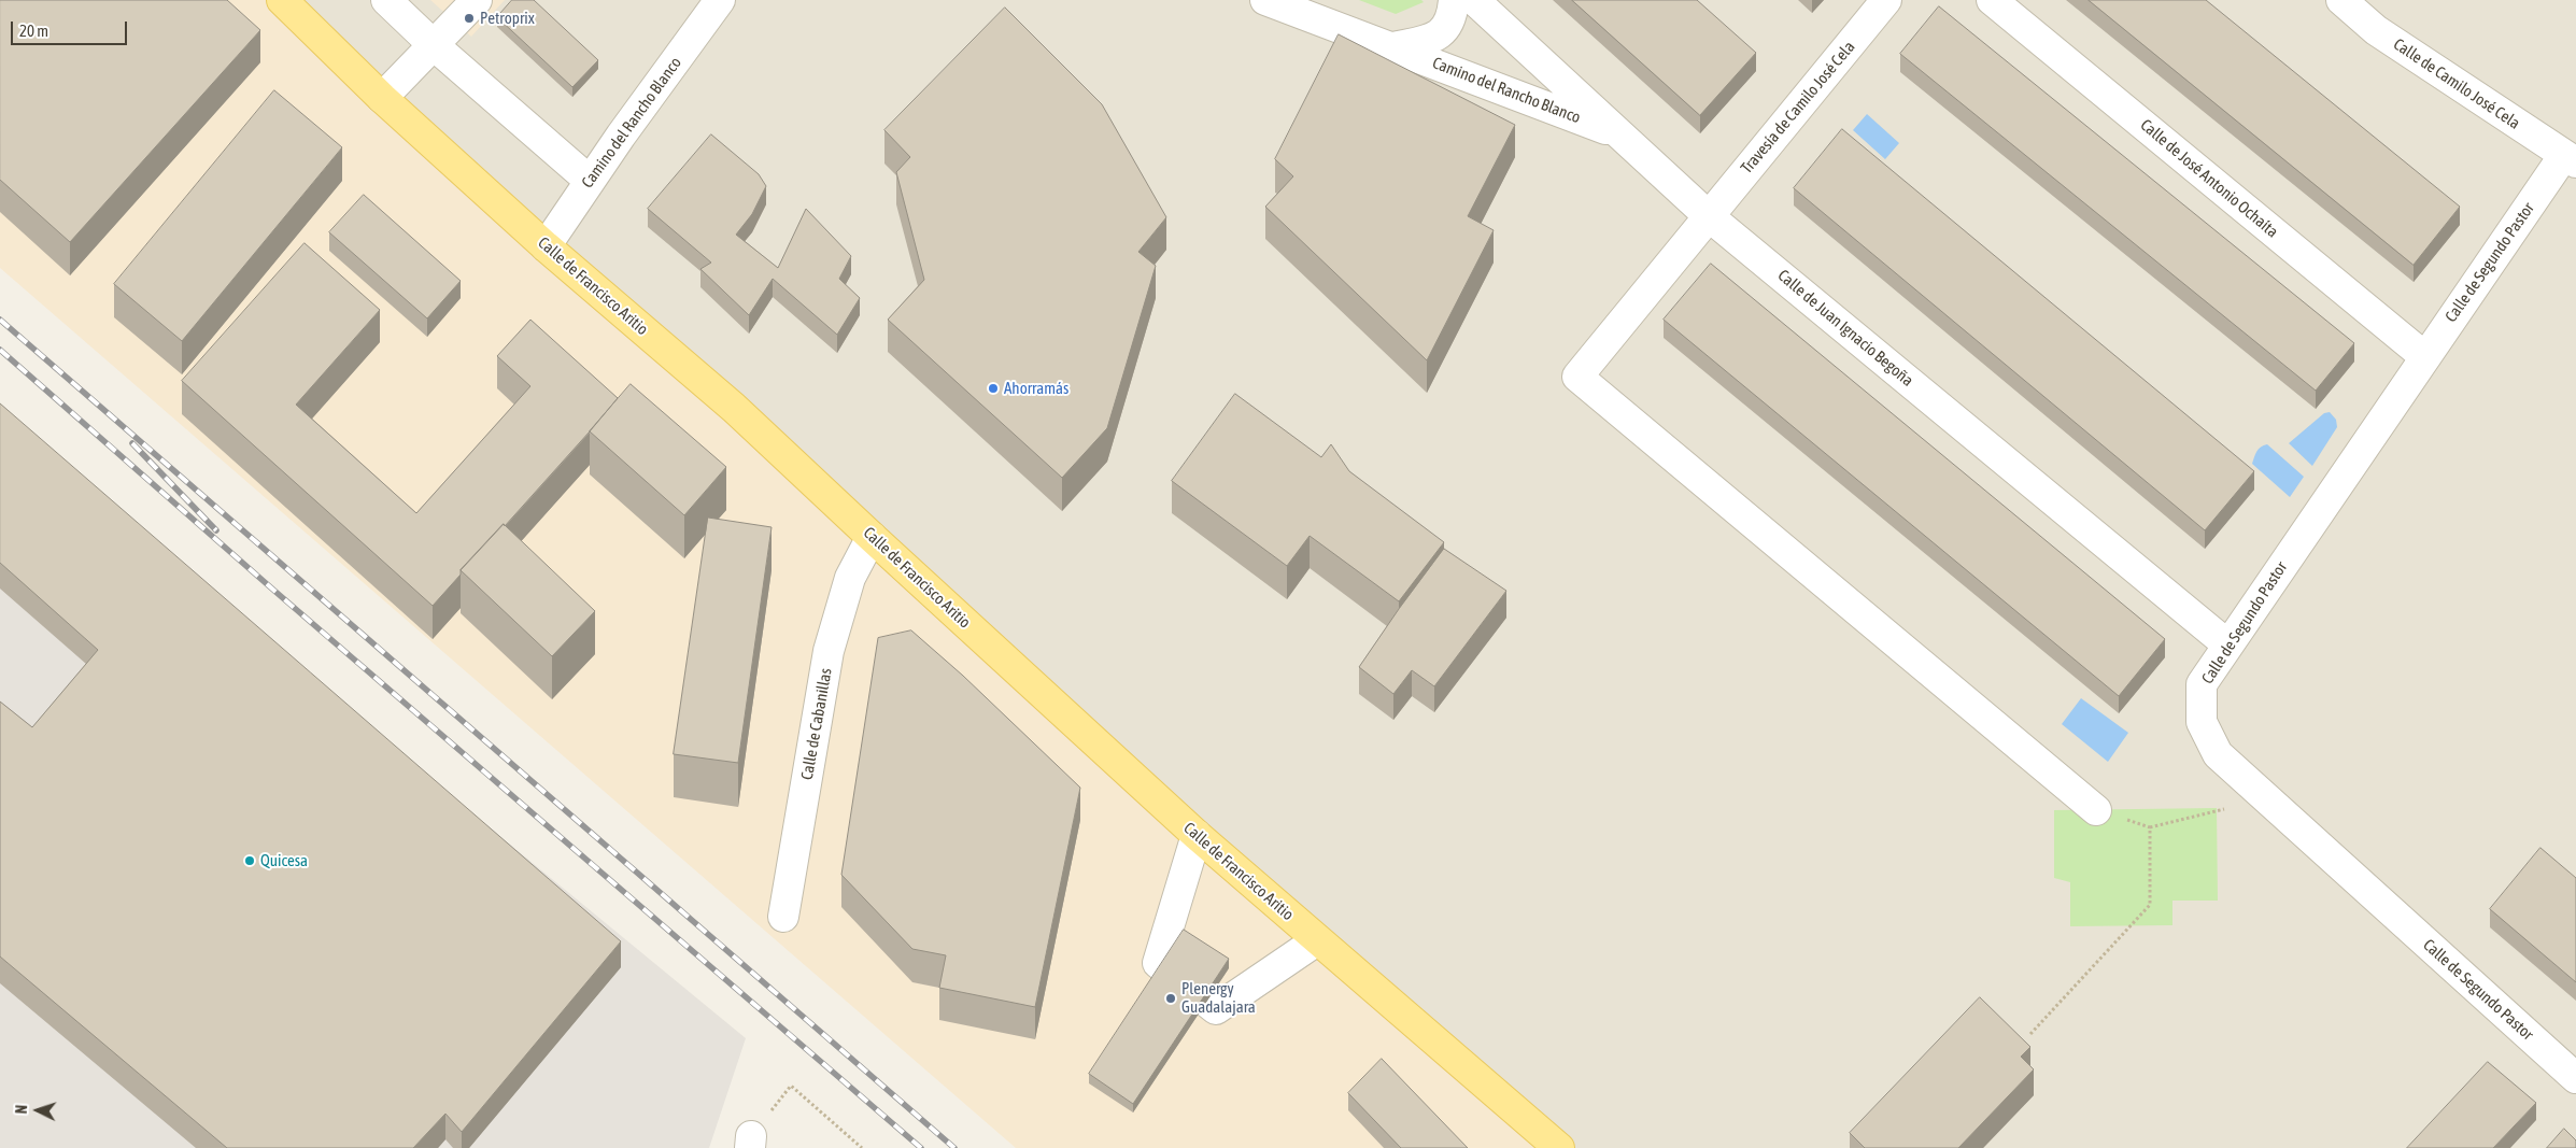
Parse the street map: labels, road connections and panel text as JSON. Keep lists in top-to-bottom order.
{
  "streets": {
    "main road": ["Calle de Francisco Aritio"],
    "street": [
      "Calle de Camilo José Cela",
      "Camino del Rancho Blanco",
      "Travesía de Camilo José Cela",
      "Calle de José Antonio Ochaíta",
      "Calle de Segundo Pastor",
      "Calle de Juan Ignacio Begoña",
      "Calle de Cabanillas"
    ]
  },
  "crossings": [
    ["Calle de Camilo José Cela", "Calle de Segundo Pastor"],
    ["Camino del Rancho Blanco", "Calle de Francisco Aritio"],
    ["Camino del Rancho Blanco", "Calle de Juan Ignacio Begoña"],
    ["Travesía de Camilo José Cela", "Calle de Juan Ignacio Begoña"],
    ["Calle de José Antonio Ochaíta", "Calle de Segundo Pastor"],
    ["Calle de Segundo Pastor", "Calle de Juan Ignacio Begoña"],
    ["Calle de Francisco Aritio", "Calle de Cabanillas"]
  ],
  "places": [
    "Petroprix",
    "Ahorramás",
    "Quicesa",
    "Plenergy Guadalajara"
  ],
  "scale_bar": "20 m",
  "north": "left"
}
